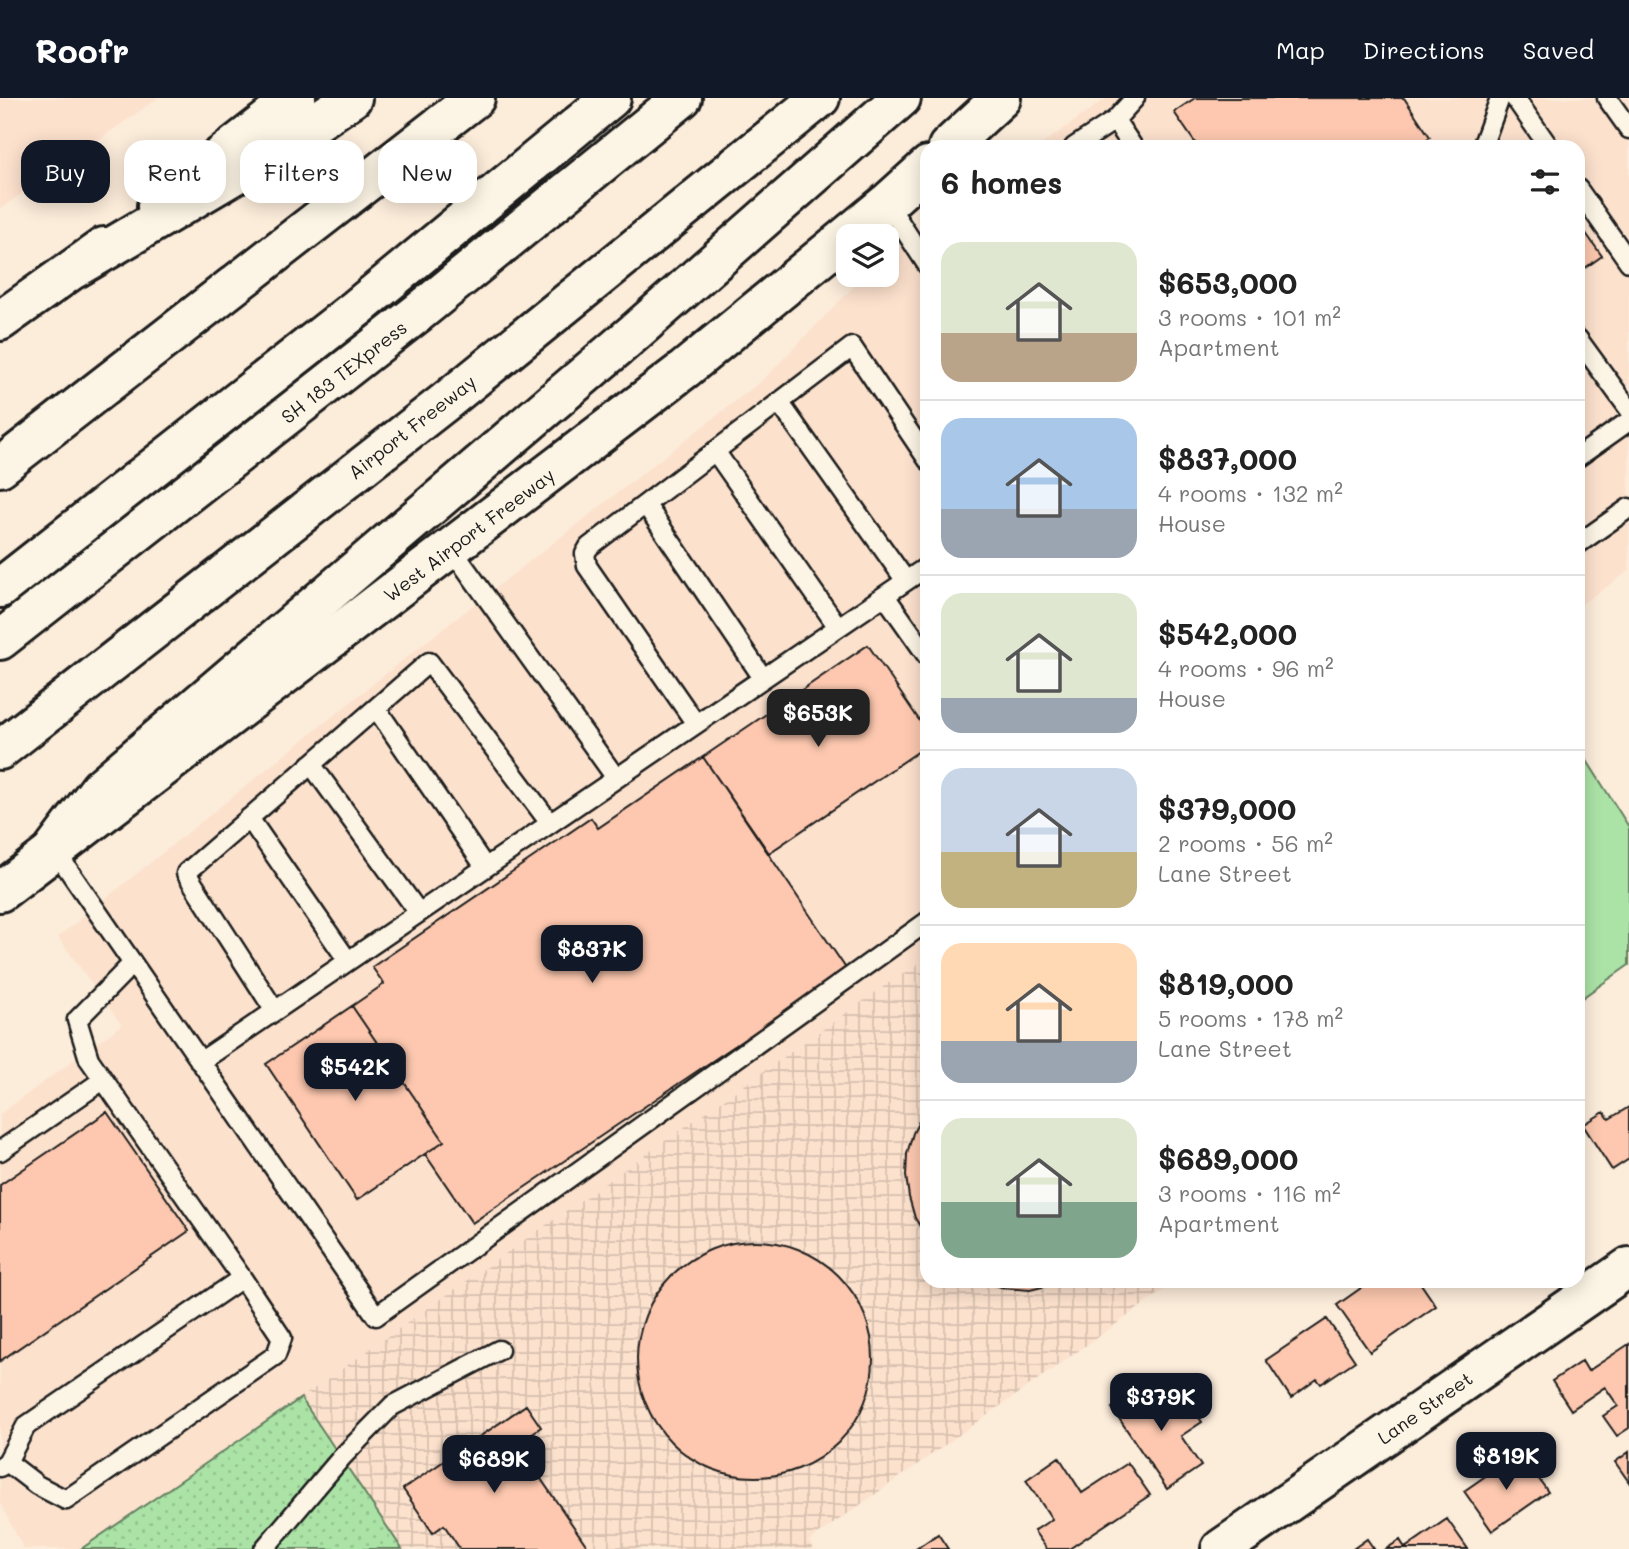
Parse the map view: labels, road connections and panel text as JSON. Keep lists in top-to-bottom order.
{
  "streets": {
    "main road": [
      "SH 183 TEXpress",
      "Airport Freeway",
      "West Airport Freeway",
      "Lane Street"
    ]
  },
  "page": {
    "header": "Roofr",
    "nav": ["Map", "Directions", "Saved"],
    "chip": [
      "Buy",
      "Rent",
      "Filters",
      "New"
    ],
    "heading": "6 homes",
    "list": [
      {
        "name": "$653,000",
        "note": "3 rooms · 101 m² · Apartment"
      },
      {
        "name": "$837,000",
        "note": "4 rooms · 132 m² · House"
      },
      {
        "name": "$542,000",
        "note": "4 rooms · 96 m² · House"
      },
      {
        "name": "$379,000",
        "note": "2 rooms · 56 m² · Lane Street"
      },
      {
        "name": "$819,000",
        "note": "5 rooms · 178 m² · Lane Street"
      },
      {
        "name": "$689,000",
        "note": "3 rooms · 116 m² · Apartment"
      }
    ],
    "price": [
      "$653K",
      "$837K",
      "$542K",
      "$379K",
      "$819K",
      "$689K"
    ]
  }
}
